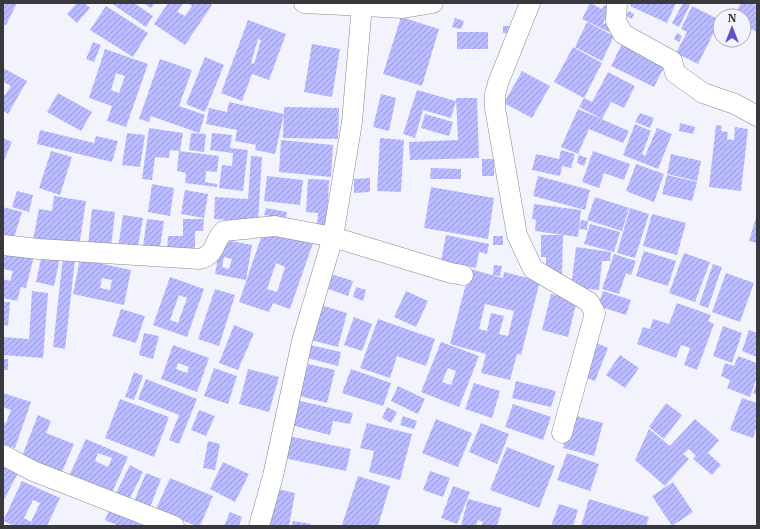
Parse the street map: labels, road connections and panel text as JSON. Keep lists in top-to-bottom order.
{
  "north": "top"
}
